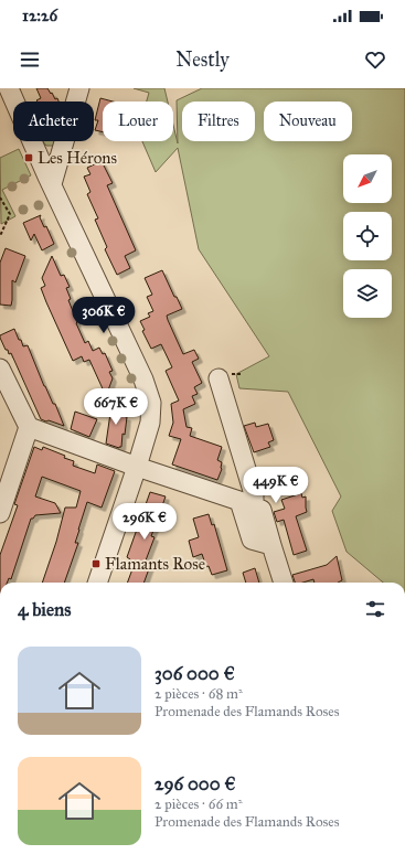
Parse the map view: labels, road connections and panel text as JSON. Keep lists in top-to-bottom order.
{
  "places": {
    "transit": ["Les Hérons", "Flamants Rose"]
  },
  "north": "bottom left",
  "page": {
    "status": "12:26",
    "header": "Nestly",
    "chip": [
      "Acheter",
      "Louer",
      "Filtres",
      "Nouveau"
    ],
    "price": [
      "306K €",
      "667K €",
      "449K €",
      "296K €"
    ],
    "heading": "4 biens",
    "list": [
      {
        "name": "306 000 €",
        "note": "2 pièces · 68 m² · Promenade des Flamands Roses"
      },
      {
        "name": "296 000 €",
        "note": "2 pièces · 66 m² · Promenade des Flamands Roses"
      }
    ]
  }
}
